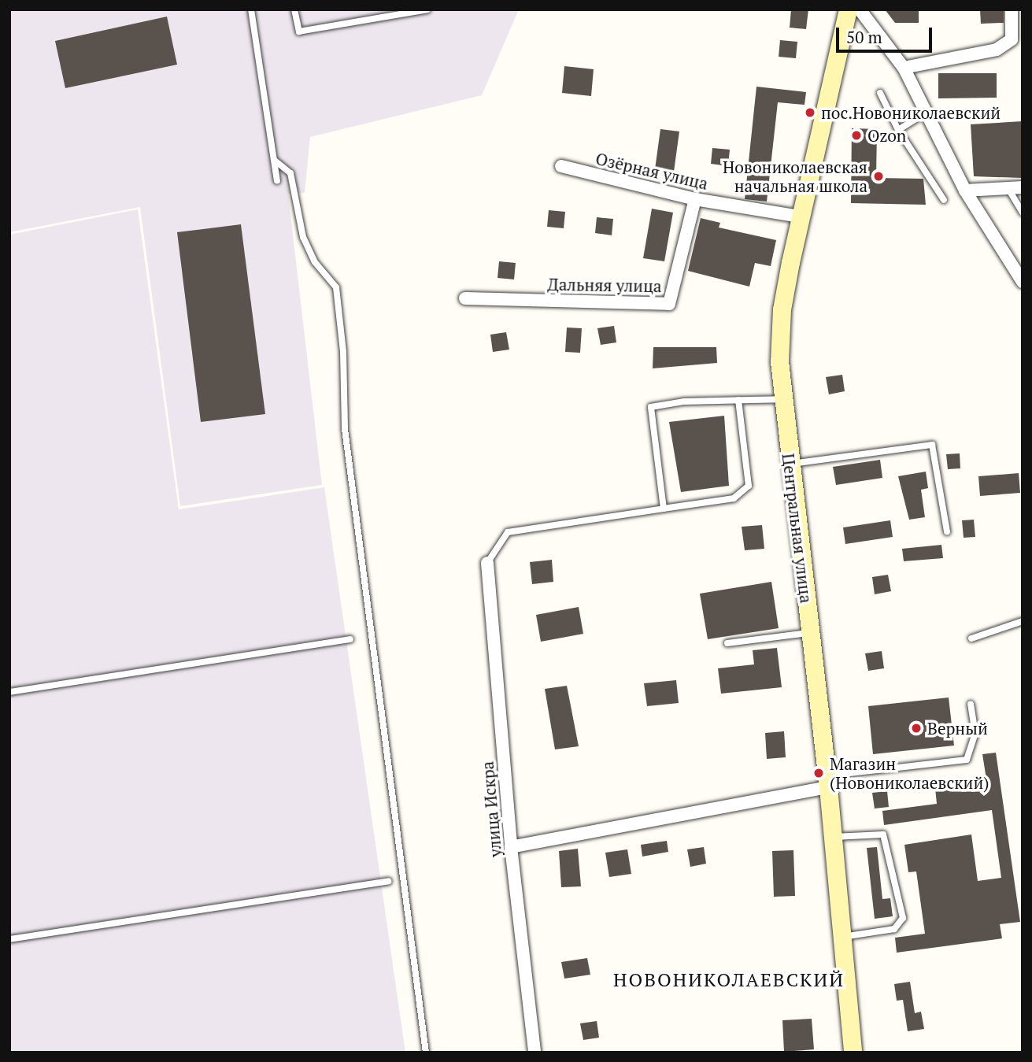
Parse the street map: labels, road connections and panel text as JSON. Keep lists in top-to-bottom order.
{
  "streets": {
    "main road": ["Центральная улица"],
    "street": ["Озёрная улица", "Дальняя улица", "улица Искра"]
  },
  "crossings": [
    ["Озёрная улица", "Дальняя улица"],
    ["Озёрная улица", "Центральная улица"]
  ],
  "districts": ["НОВОНИКОЛАЕВСКИЙ"],
  "places": [
    "пос.Новониколаевский",
    "Ozon",
    "Новониколаевская начальная школа",
    "Верный",
    "Магазин (Новониколаевский)"
  ],
  "scale_bar": "50 m"
}
